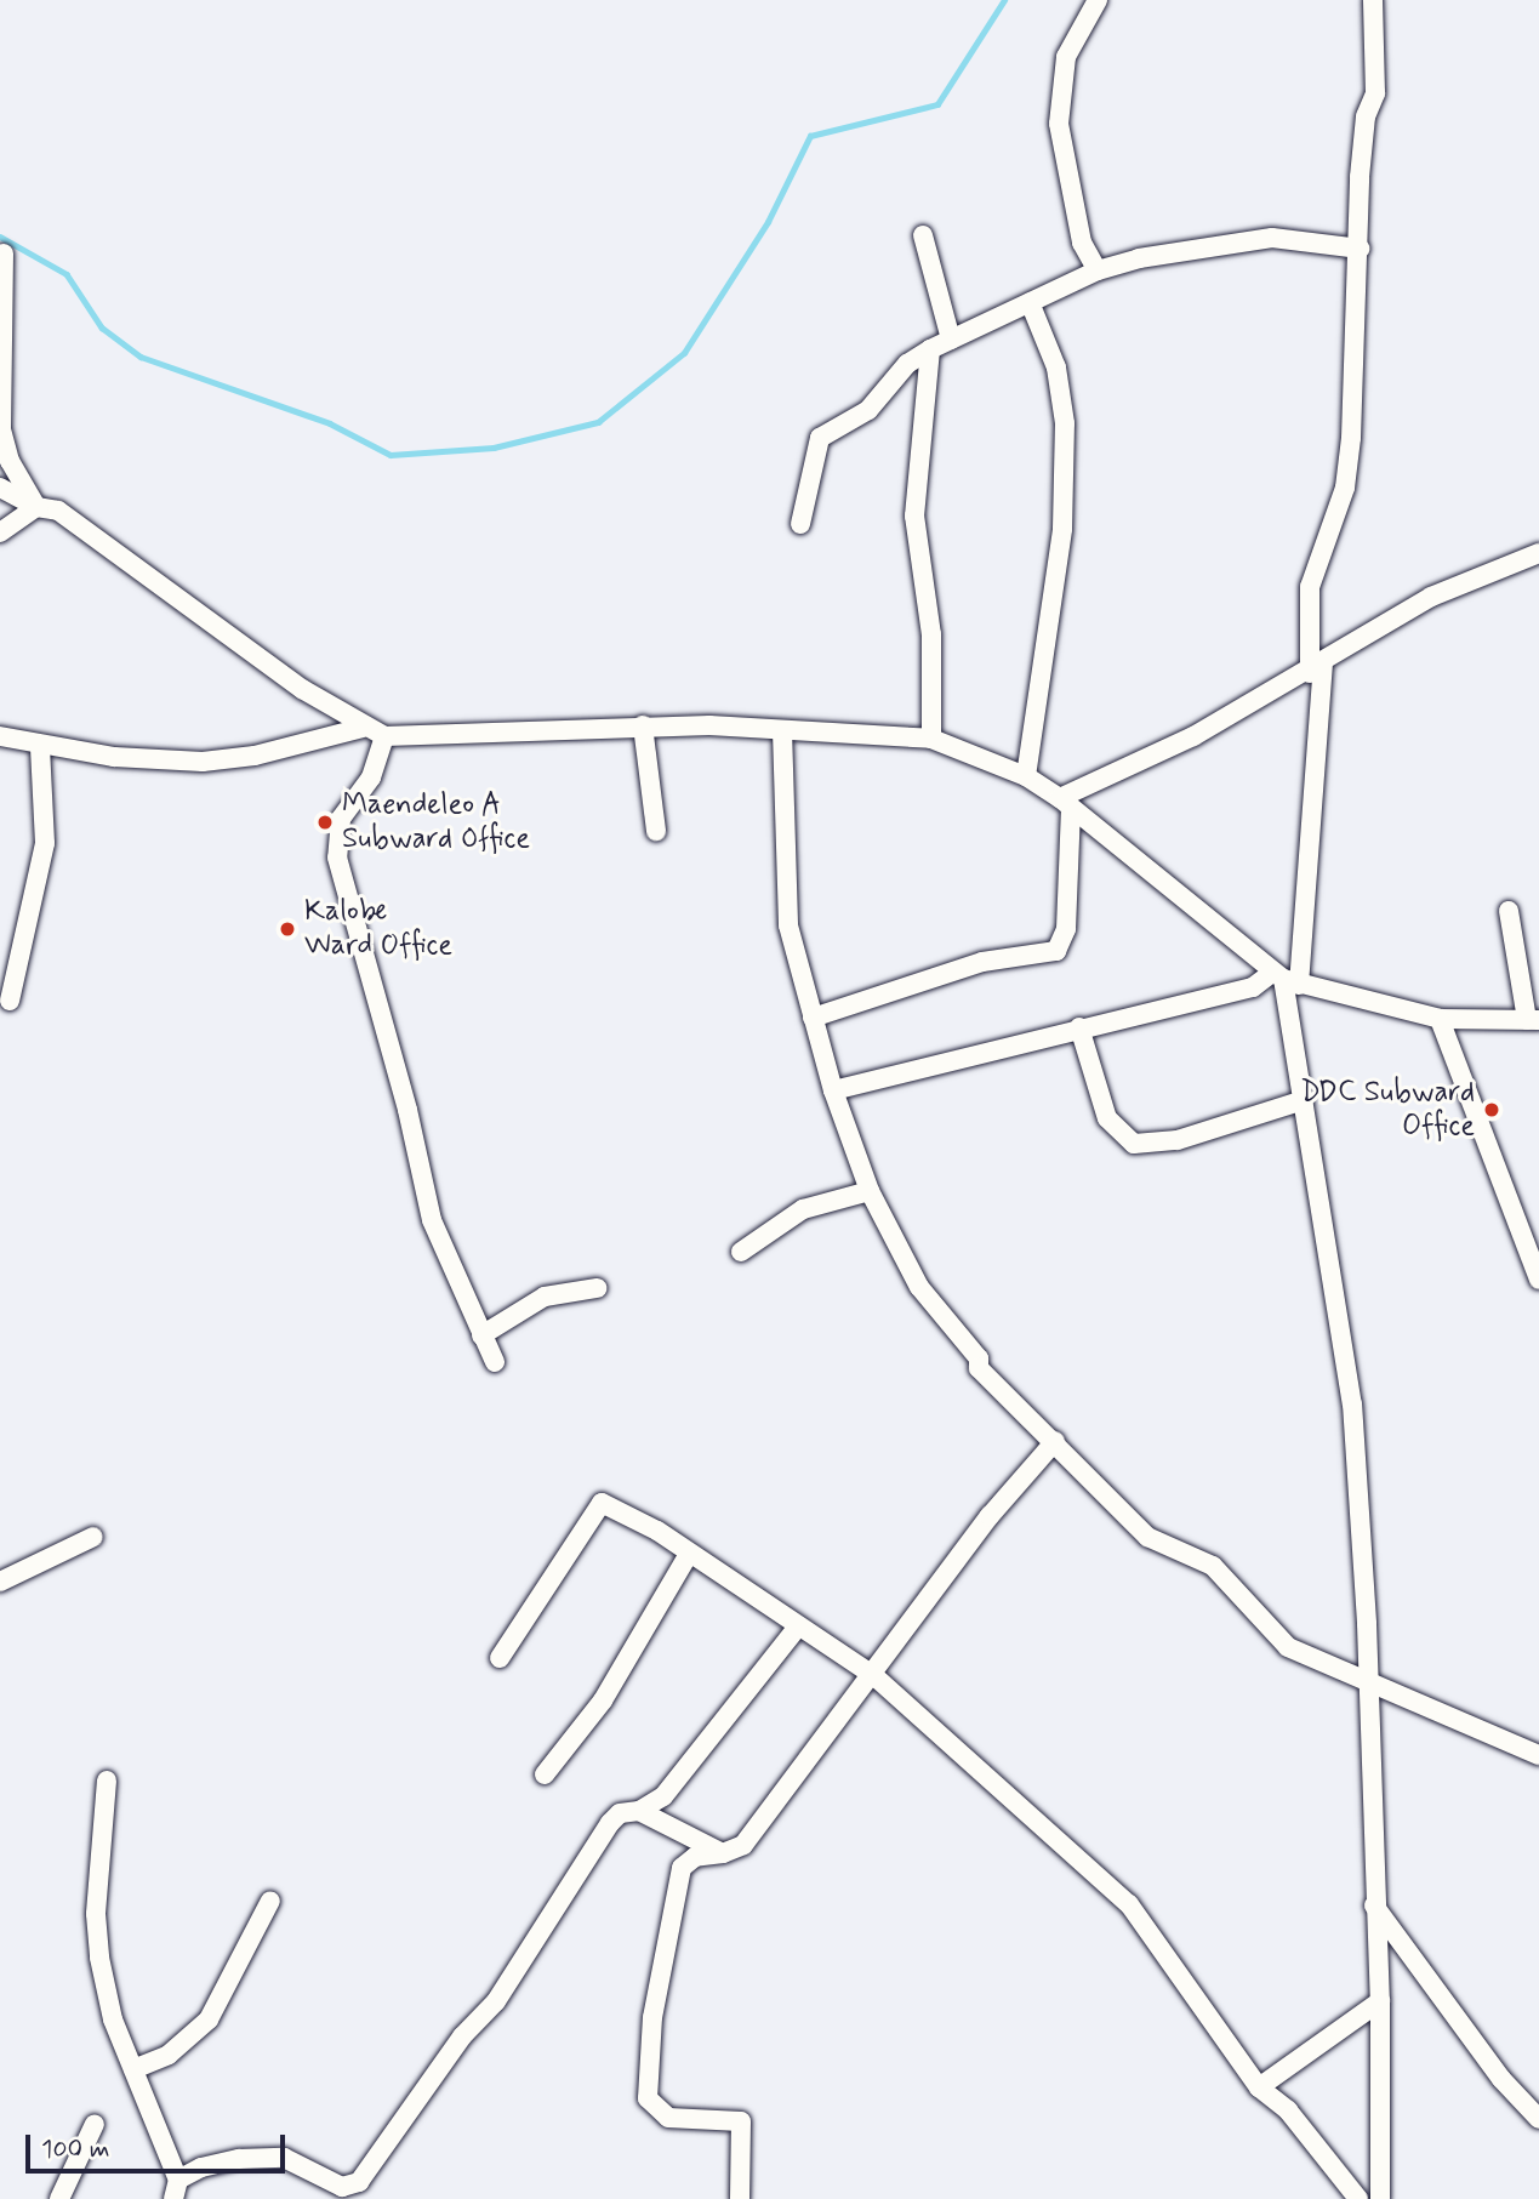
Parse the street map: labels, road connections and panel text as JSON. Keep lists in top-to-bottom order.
{
  "places": ["Maendeleo A Subward Office", "Kalobe Ward Office", "DDC Subward Office"],
  "scale_bar": "100 m"
}
